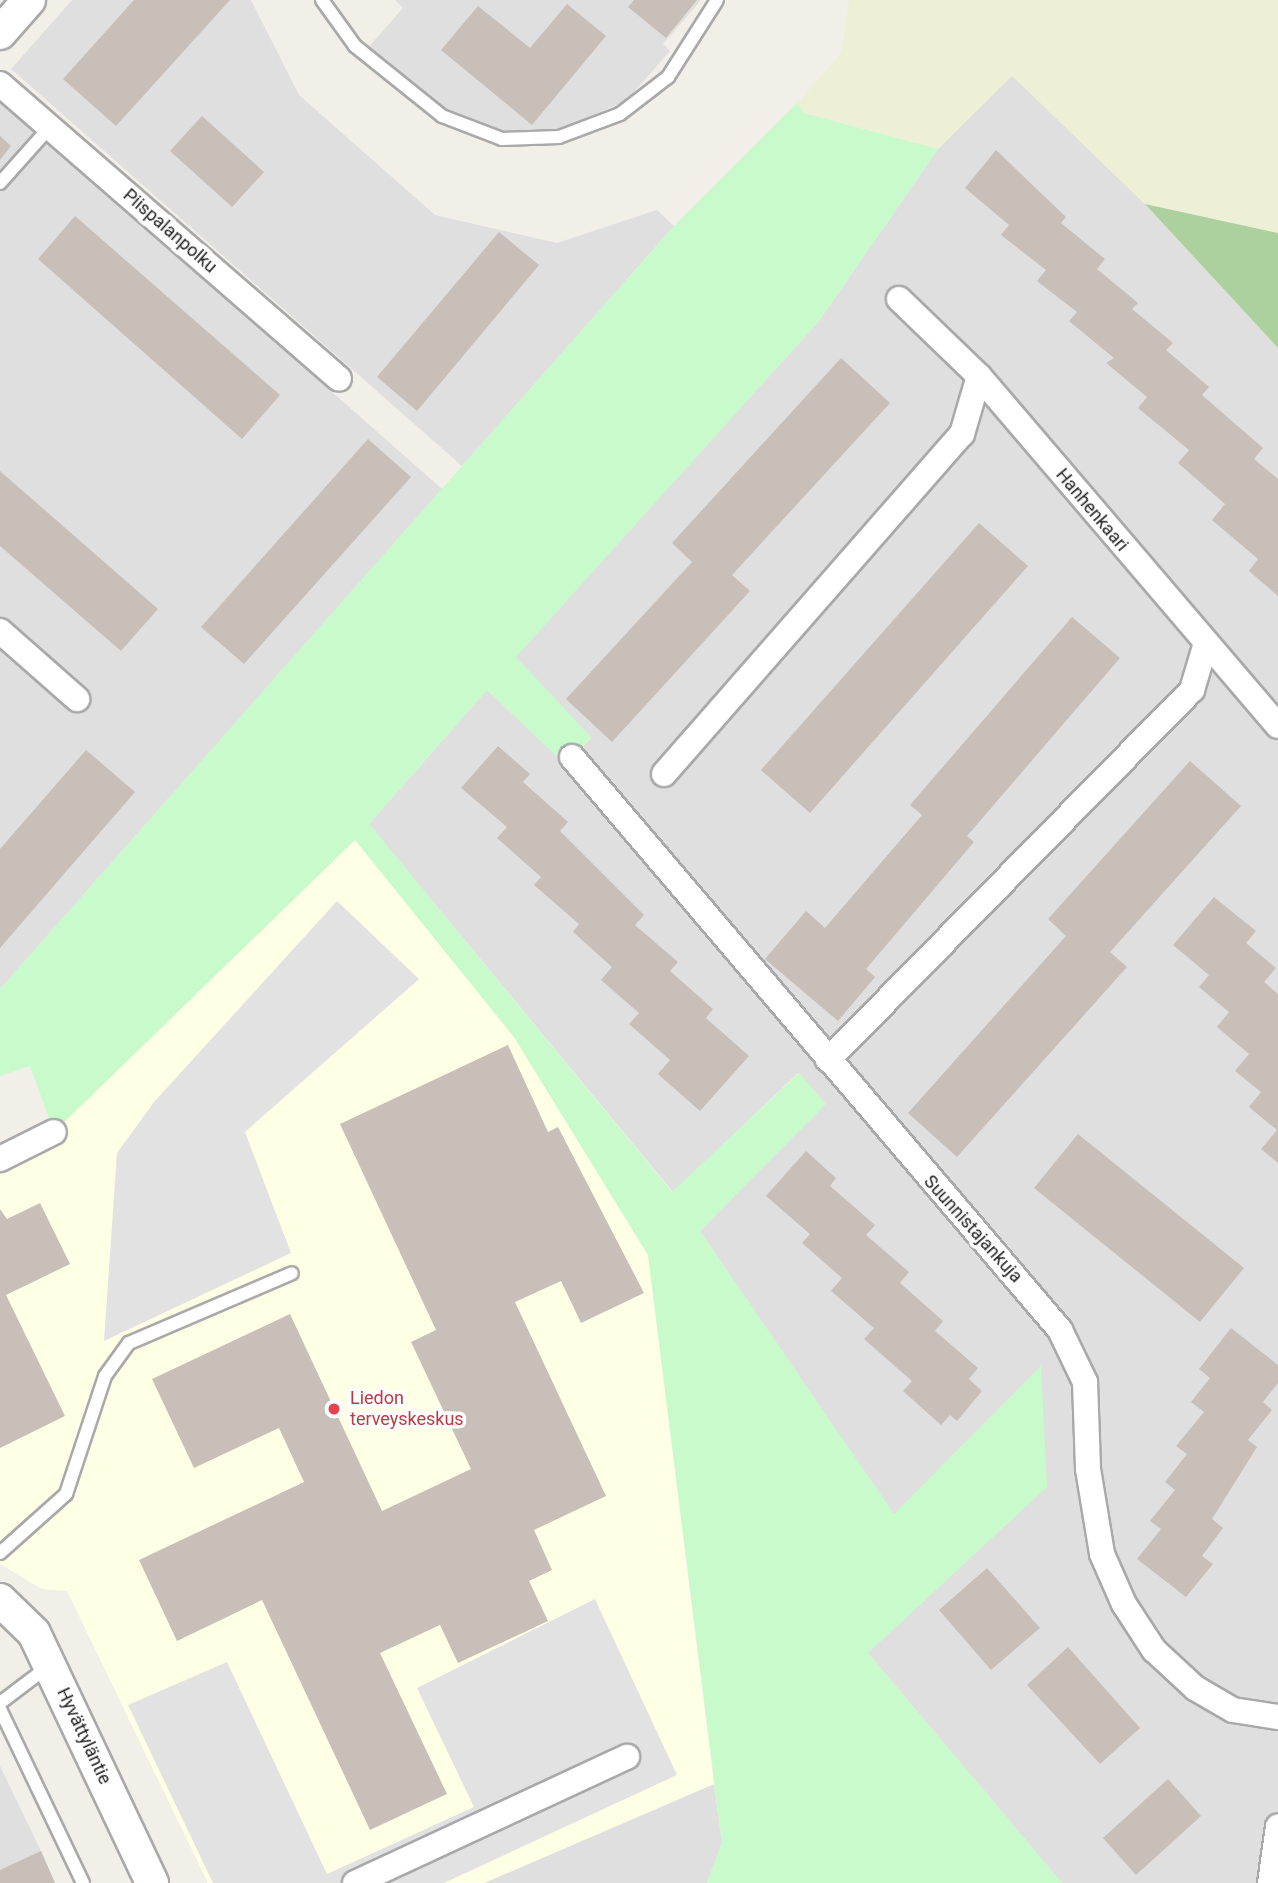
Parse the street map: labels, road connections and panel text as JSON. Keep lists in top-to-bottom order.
{
  "streets": {
    "street": [
      "Piispalanpolku",
      "Hanhenkaari",
      "Suunnistajankuja",
      "Hyvättyläntie"
    ]
  },
  "places": ["Liedon terveyskeskus"]
}
